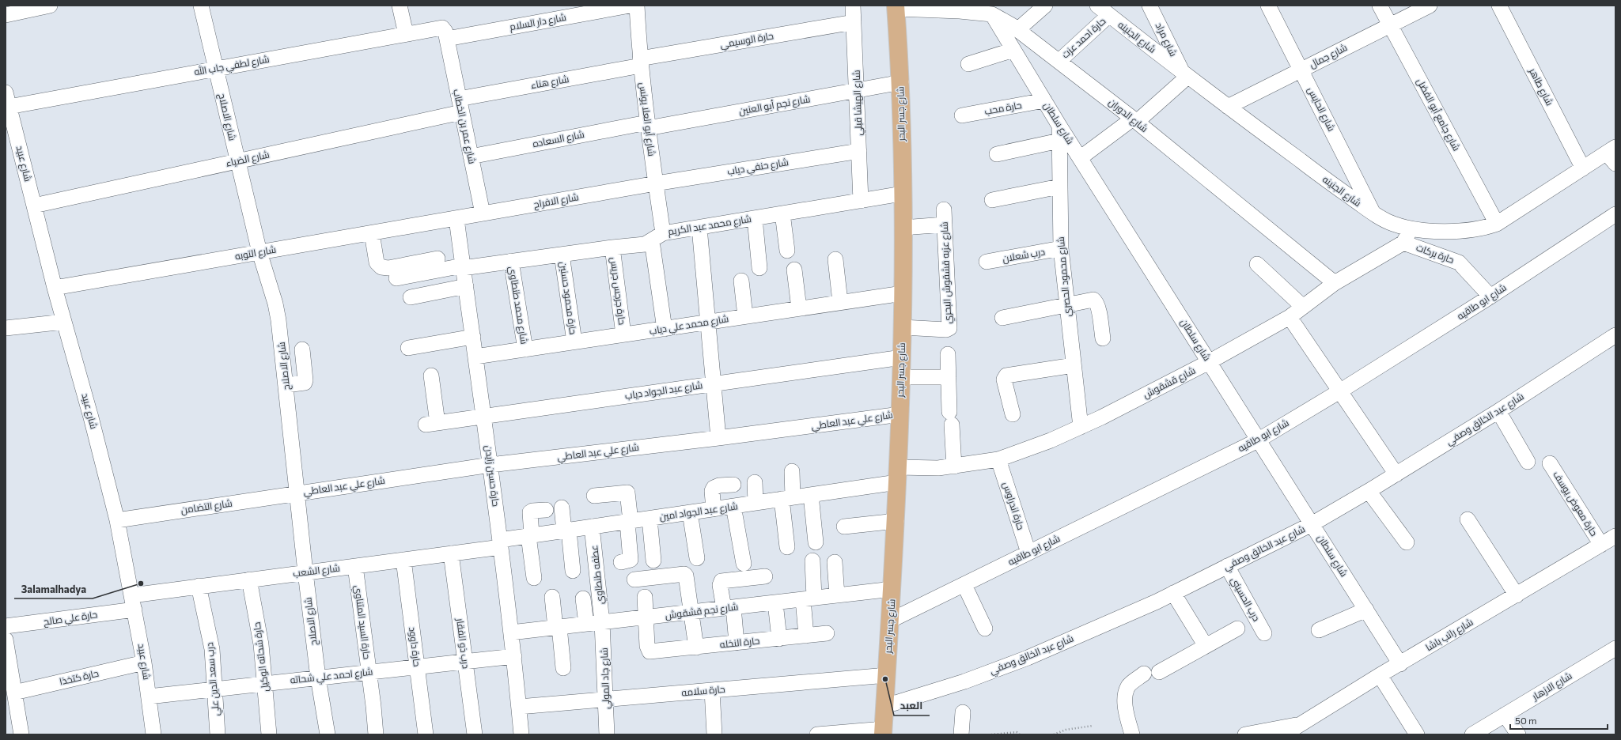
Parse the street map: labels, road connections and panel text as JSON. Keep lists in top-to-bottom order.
{
  "streets": {
    "main road": ["شارع جسر البحر"],
    "street": [
      "شارع دار السلام",
      "شارع الجنينه",
      "حارة احمد عزت",
      "شارع مراد",
      "حارة الوسيمي",
      "شارع جمال",
      "شارع لطفي جاب الله",
      "شارع هناء",
      "شارع طاهر",
      "شارع الهيشا قبلي",
      "شارع نجم أبو العنين",
      "حارة محب",
      "شارع الحايس",
      "شارع جامع أبو الفضل",
      "شارع الدوران",
      "شارع الاصلاح",
      "شارع أبو العلا يونس",
      "شارع سلطان",
      "شارع عمر بن الخطاب",
      "شارع السعاده",
      "شارع الضياء",
      "شارع عبيد",
      "شارع حنفي دياب",
      "شارع الافراح",
      "شارع محمد عبد الكريم",
      "شارع التوبه",
      "حارة بركات",
      "درب شعلان",
      "شارع عزبه قشقوش البحري",
      "شارع محمود الحصري",
      "حارة جرجس جريس",
      "حارة محمود حسنين",
      "شارع ابو طاقيه",
      "شارع محمد طنطاوي",
      "شارع محمد علي دياب",
      "شارع قشقوش",
      "شارع عبد الجواد دياب",
      "شارع عبد الخالق وصفي",
      "شارع علي عبد العاطي",
      "حارة حسين زايدن",
      "حارة معوض يوسف",
      "حارة اندراوس",
      "شارع التضامن",
      "شارع عبد الجواد امين",
      "شارع الشعب",
      "عطفه طنطاوي",
      "درب الحسيني",
      "شارع نجم قشقوش",
      "حارة علي صالح",
      "حارة السيد المتناوي",
      "شارع راتب باشا",
      "حارة النخله",
      "درب ذو الفقار",
      "حارة داوود",
      "حارة شحاته الوكيل",
      "شارع احمد علي شحاته",
      "حارة كتخذا",
      "شارع جاد المولي",
      "درب سعد الدين علي",
      "شارع الازهار",
      "حارة سلامه"
    ]
  },
  "crossings": [
    ["شارع دار السلام", "شارع لطفي جاب الله"],
    ["شارع دار السلام", "شارع عمر بن الخطاب"],
    ["شارع الجنينه", "حارة احمد عزت"],
    ["شارع الجنينه", "شارع مراد"],
    ["شارع الجنينه", "شارع جمال"],
    ["شارع الجنينه", "شارع طاهر"],
    ["شارع الجنينه", "شارع الحايس"],
    ["شارع الجنينه", "شارع جامع أبو الفضل"],
    ["شارع الجنينه", "شارع قشقوش"],
    ["حارة احمد عزت", "شارع الدوران"],
    ["حارة الوسيمي", "شارع هناء"],
    ["حارة الوسيمي", "شارع الهيشا قبلي"],
    ["حارة الوسيمي", "شارع أبو العلا يونس"],
    ["شارع جمال", "شارع الحايس"],
    ["شارع جمال", "شارع جامع أبو الفضل"],
    ["شارع لطفي جاب الله", "شارع الاصلاح"],
    ["شارع لطفي جاب الله", "شارع عمر بن الخطاب"],
    ["شارع لطفي جاب الله", "شارع عبيد"],
    ["شارع هناء", "شارع أبو العلا يونس"],
    ["شارع هناء", "شارع عمر بن الخطاب"],
    ["شارع هناء", "شارع الضياء"],
    ["شارع الهيشا قبلي", "شارع نجم أبو العنين"],
    ["شارع الهيشا قبلي", "شارع حنفي دياب"],
    ["شارع الهيشا قبلي", "شارع محمد عبد الكريم"],
    ["شارع نجم أبو العنين", "شارع جسر البحر"],
    ["شارع نجم أبو العنين", "شارع أبو العلا يونس"],
    ["شارع نجم أبو العنين", "شارع السعاده"],
    ["حارة محب", "شارع سلطان"],
    ["شارع جسر البحر", "شارع الدوران"],
    ["شارع جسر البحر", "شارع محمد عبد الكريم"],
    ["شارع جسر البحر", "شارع عزبه قشقوش البحري"],
    ["شارع جسر البحر", "شارع ابو طاقيه"],
    ["شارع جسر البحر", "شارع محمد علي دياب"],
    ["شارع جسر البحر", "شارع قشقوش"],
    ["شارع جسر البحر", "شارع عبد الجواد دياب"],
    ["شارع جسر البحر", "شارع عبد الخالق وصفي"],
    ["شارع جسر البحر", "شارع علي عبد العاطي"],
    ["شارع جسر البحر", "شارع عبد الجواد امين"],
    ["شارع جسر البحر", "شارع نجم قشقوش"],
    ["شارع جسر البحر", "حارة سلامه"],
    ["شارع الدوران", "شارع سلطان"],
    ["شارع الدوران", "شارع قشقوش"],
    ["شارع الاصلاح", "شارع الضياء"],
    ["شارع الاصلاح", "شارع التوبه"],
    ["شارع الاصلاح", "شارع علي عبد العاطي"],
    ["شارع الاصلاح", "شارع التضامن"],
    ["شارع الاصلاح", "شارع الشعب"],
    ["شارع الاصلاح", "شارع احمد علي شحاته"],
    ["شارع أبو العلا يونس", "شارع السعاده"],
    ["شارع أبو العلا يونس", "شارع حنفي دياب"],
    ["شارع أبو العلا يونس", "شارع الافراح"],
    ["شارع أبو العلا يونس", "شارع محمد عبد الكريم"],
    ["شارع أبو العلا يونس", "شارع محمد علي دياب"],
    ["شارع سلطان", "شارع محمود الحصري"],
    ["شارع سلطان", "شارع ابو طاقيه"],
    ["شارع سلطان", "شارع قشقوش"],
    ["شارع سلطان", "شارع عبد الخالق وصفي"],
    ["شارع سلطان", "شارع راتب باشا"],
    ["شارع عمر بن الخطاب", "شارع السعاده"],
    ["شارع عمر بن الخطاب", "شارع الضياء"],
    ["شارع عمر بن الخطاب", "شارع الافراح"],
    ["شارع الضياء", "شارع عبيد"],
    ["شارع عبيد", "شارع التوبه"],
    ["شارع عبيد", "شارع التضامن"],
    ["شارع عبيد", "شارع الشعب"],
    ["شارع عبيد", "حارة علي صالح"],
    ["شارع عبيد", "شارع احمد علي شحاته"],
    ["شارع عبيد", "حارة كتخذا"],
    ["شارع حنفي دياب", "شارع الافراح"],
    ["شارع الافراح", "شارع التوبه"],
    ["شارع الافراح", "حارة حسين زايدن"],
    ["شارع محمد عبد الكريم", "حارة جرجس جريس"],
    ["شارع محمد عبد الكريم", "حارة محمود حسنين"],
    ["شارع محمد عبد الكريم", "شارع محمد طنطاوي"],
    ["شارع محمد عبد الكريم", "حارة حسين زايدن"],
    ["شارع التوبه", "حارة حسين زايدن"],
    ["حارة بركات", "شارع ابو طاقيه"],
    ["حارة بركات", "شارع قشقوش"],
    ["درب شعلان", "شارع محمود الحصري"],
    ["شارع محمود الحصري", "شارع قشقوش"],
    ["حارة جرجس جريس", "شارع محمد علي دياب"],
    ["حارة محمود حسنين", "شارع محمد علي دياب"],
    ["شارع ابو طاقيه", "حارة اندراوس"],
    ["شارع محمد طنطاوي", "شارع محمد علي دياب"],
    ["شارع محمد علي دياب", "حارة حسين زايدن"],
    ["شارع قشقوش", "حارة اندراوس"],
    ["شارع قشقوش", "شارع عبد الجواد امين"],
    ["شارع عبد الجواد دياب", "حارة حسين زايدن"],
    ["شارع عبد الخالق وصفي", "درب الحسيني"],
    ["شارع علي عبد العاطي", "حارة حسين زايدن"],
    ["شارع علي عبد العاطي", "شارع التضامن"],
    ["حارة حسين زايدن", "شارع عبد الجواد امين"],
    ["حارة حسين زايدن", "شارع الشعب"],
    ["حارة حسين زايدن", "شارع نجم قشقوش"],
    ["حارة حسين زايدن", "شارع احمد علي شحاته"],
    ["حارة حسين زايدن", "حارة سلامه"],
    ["حارة معوض يوسف", "شارع راتب باشا"],
    ["شارع عبد الجواد امين", "شارع الشعب"],
    ["شارع عبد الجواد امين", "عطفه طنطاوي"],
    ["شارع الشعب", "حارة علي صالح"],
    ["شارع الشعب", "حارة السيد المتناوي"],
    ["شارع الشعب", "درب ذو الفقار"],
    ["شارع الشعب", "حارة داوود"],
    ["شارع الشعب", "حارة شحاته الوكيل"],
    ["شارع الشعب", "درب سعد الدين علي"],
    ["عطفه طنطاوي", "شارع نجم قشقوش"],
    ["عطفه طنطاوي", "شارع جاد المولي"],
    ["شارع نجم قشقوش", "حارة النخله"],
    ["شارع نجم قشقوش", "شارع جاد المولي"],
    ["حارة السيد المتناوي", "شارع احمد علي شحاته"],
    ["درب ذو الفقار", "شارع احمد علي شحاته"],
    ["حارة داوود", "شارع احمد علي شحاته"],
    ["حارة شحاته الوكيل", "شارع احمد علي شحاته"],
    ["شارع احمد علي شحاته", "درب سعد الدين علي"],
    ["شارع جاد المولي", "حارة سلامه"]
  ],
  "places": ["3alamalhadya", "العبد"],
  "scale_bar": "50 m"
}
